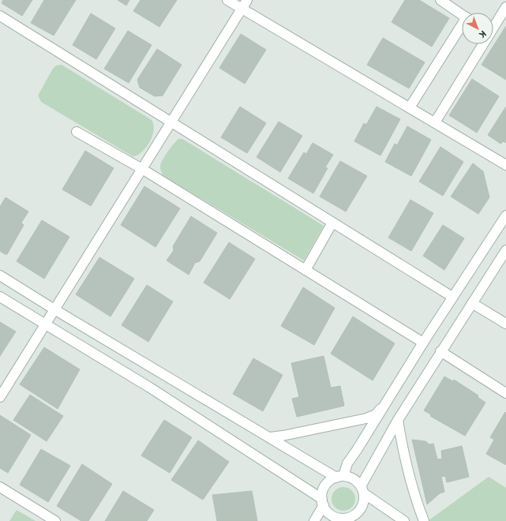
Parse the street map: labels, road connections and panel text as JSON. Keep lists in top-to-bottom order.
{
  "north": "bottom right"
}
